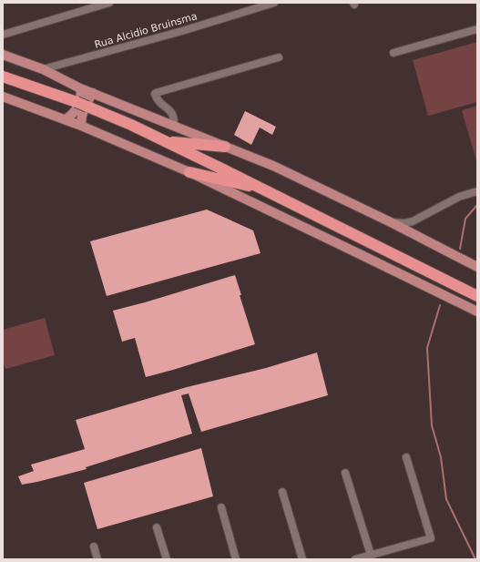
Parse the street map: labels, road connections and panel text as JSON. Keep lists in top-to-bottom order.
{
  "streets": {
    "street": ["Rua Alcidio Bruinsma"]
  }
}
